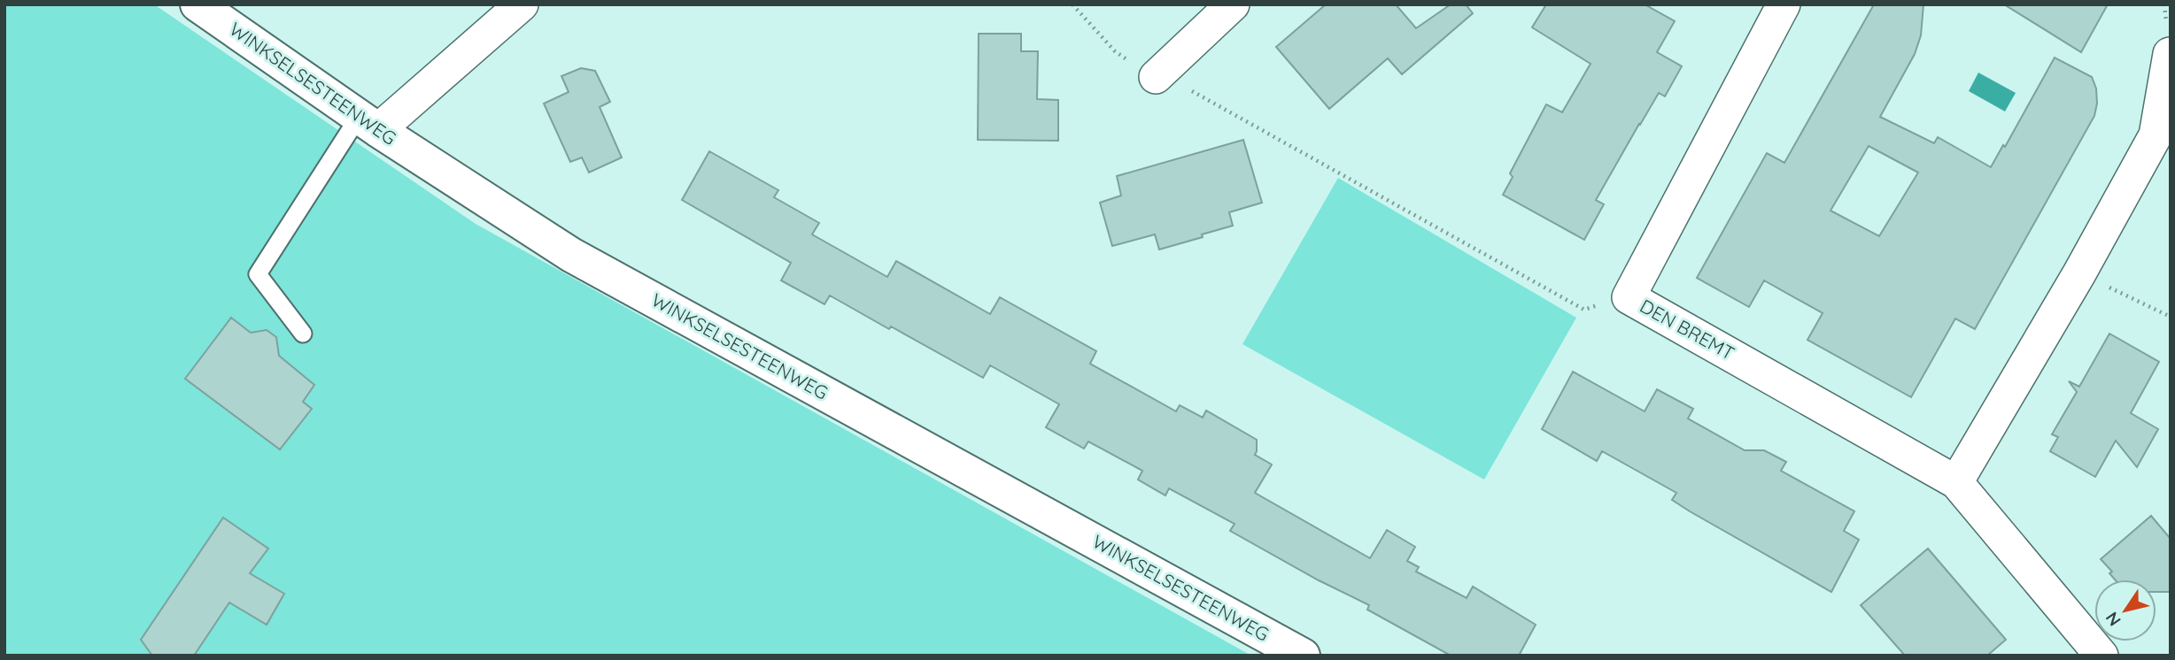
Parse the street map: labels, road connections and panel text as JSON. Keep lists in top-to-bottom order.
{
  "streets": {
    "street": ["WINKSELSESTEENWEG", "DEN BREMT"]
  },
  "north": "bottom left"
}
